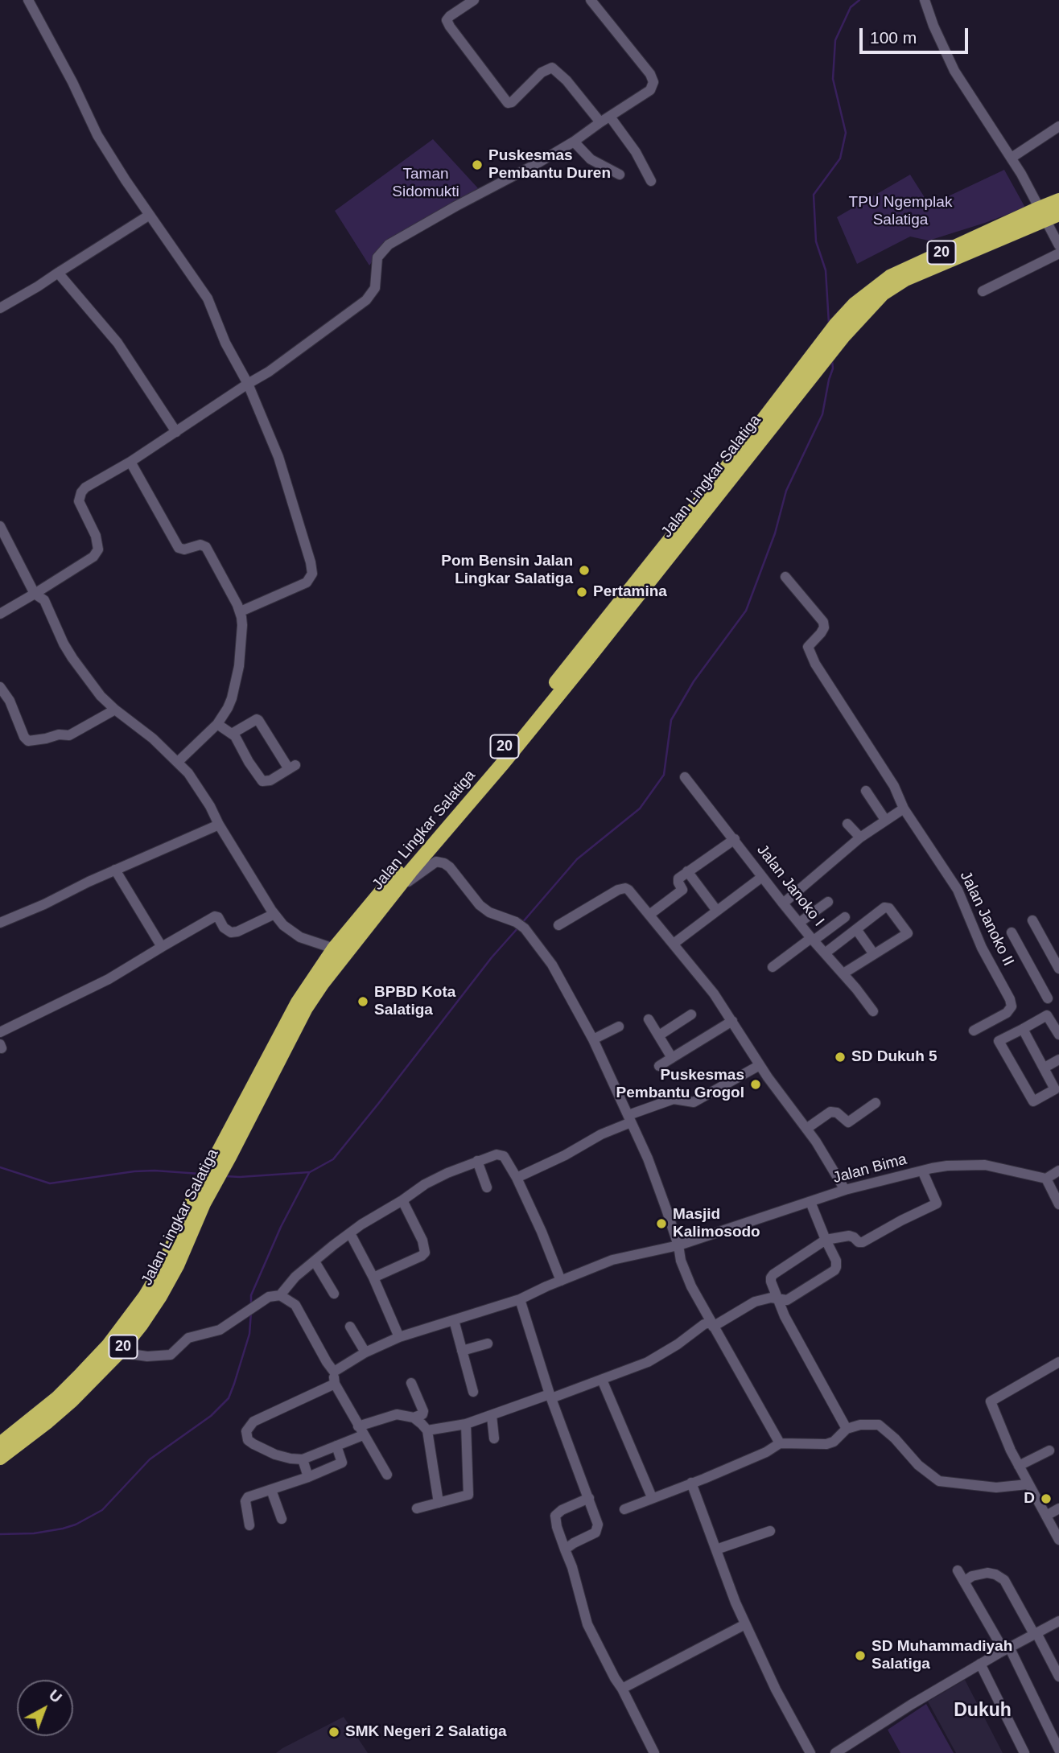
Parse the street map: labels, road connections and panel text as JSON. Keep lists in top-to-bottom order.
{
  "streets": {
    "highway": ["20", "Jalan Lingkar Salatiga"],
    "street": ["Jalan Janoko I", "Jalan Janoko II", "Jalan Bima"]
  },
  "districts": ["Dukuh"],
  "parks": ["Taman Sidomukti", "TPU Ngemplak Salatiga"],
  "places": [
    "Puskesmas Pembantu Duren",
    "Pom Bensin Jalan Lingkar Salatiga",
    "Pertamina",
    "BPBD Kota Salatiga",
    "SD Dukuh 5",
    "Puskesmas Pembantu Grogol",
    "Masjid Kalimosodo",
    "D",
    "SD Muhammadiyah Salatiga",
    "SMK Negeri 2 Salatiga"
  ],
  "scale_bar": "100 m",
  "north": "top right"
}
